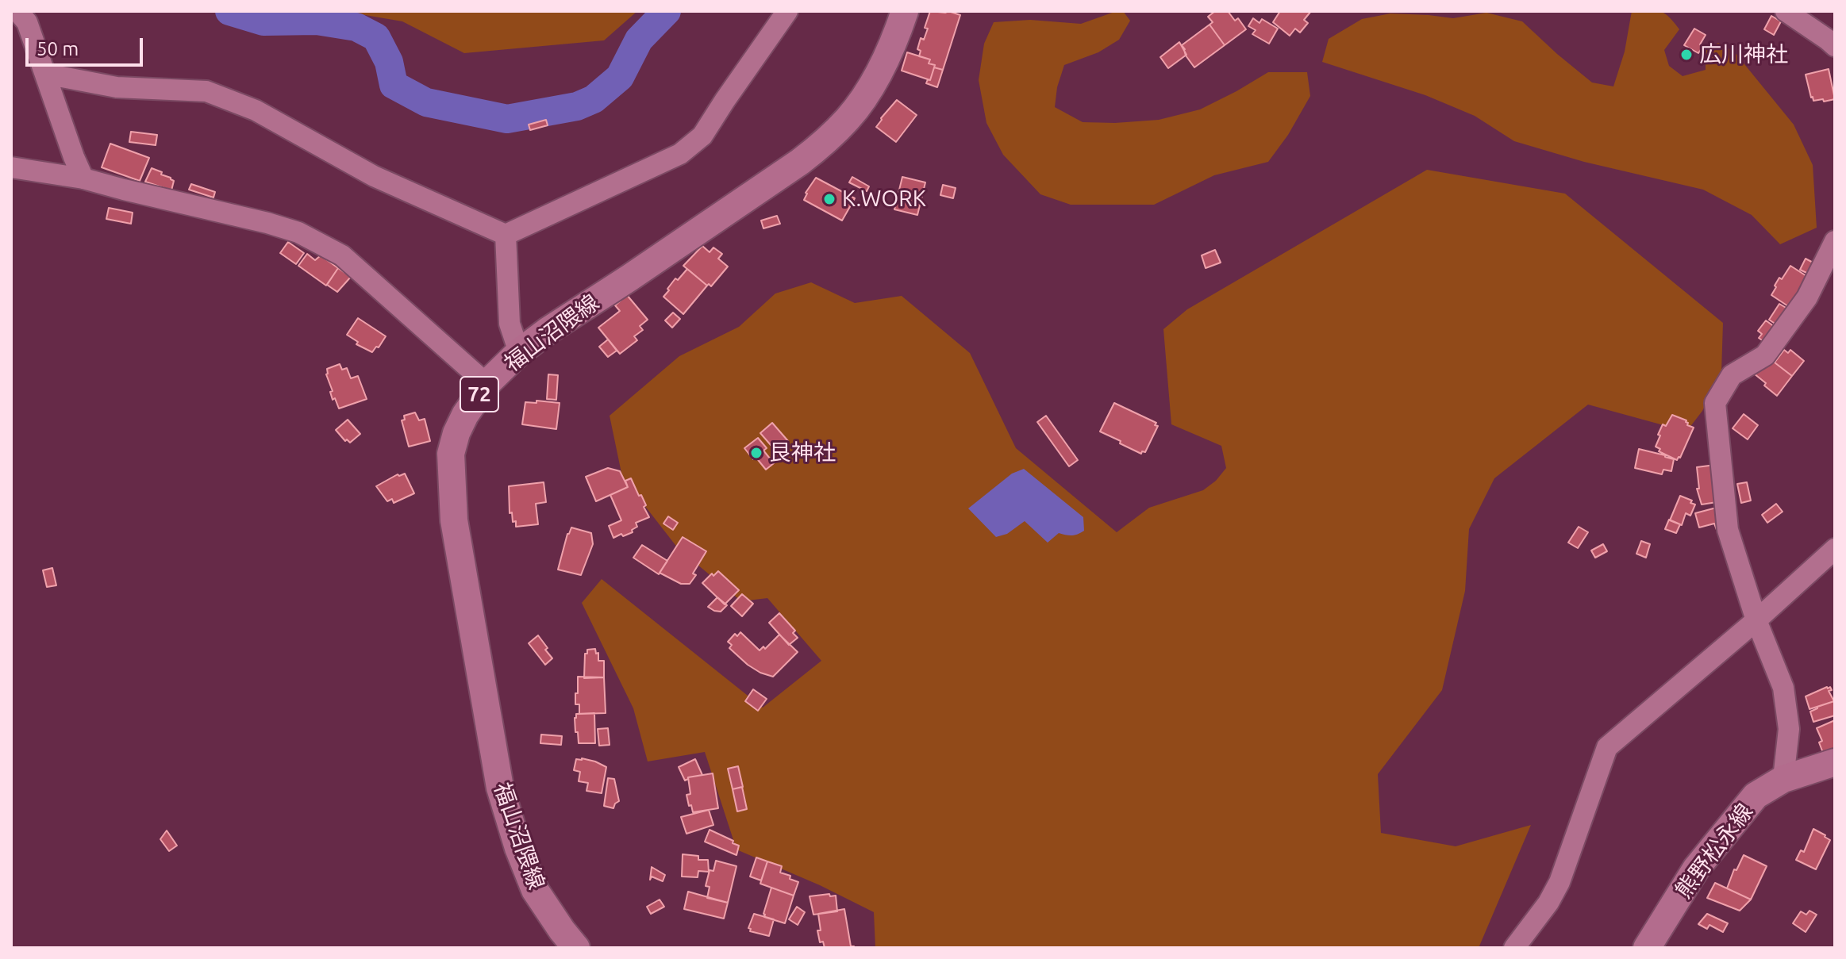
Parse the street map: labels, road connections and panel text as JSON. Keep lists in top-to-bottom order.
{
  "streets": {
    "main road": ["福山沼隈線", "72", "熊野松永線"]
  },
  "places": ["広川神社", "K.WORK", "艮神社"],
  "scale_bar": "50 m"
}
